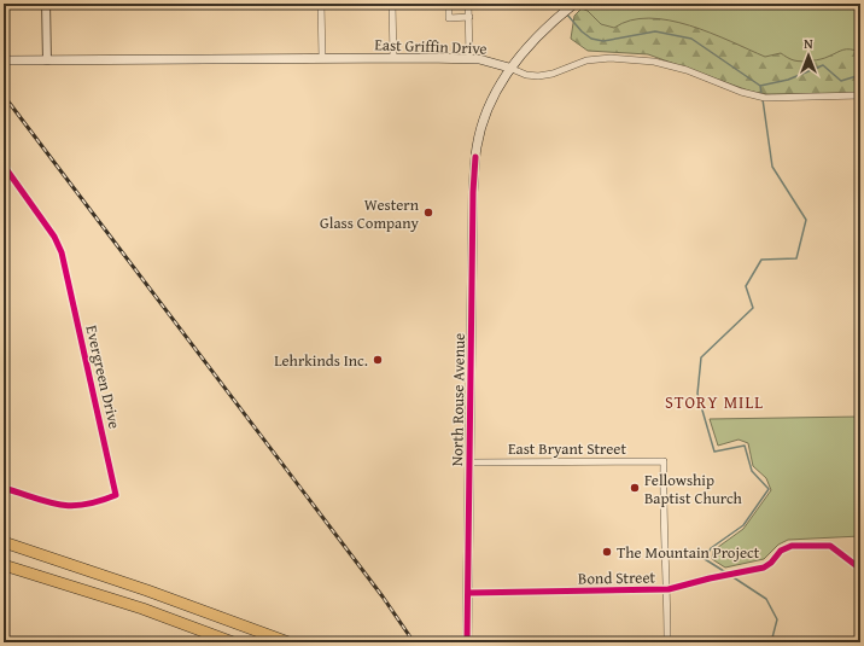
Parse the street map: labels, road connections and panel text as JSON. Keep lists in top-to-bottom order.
{
  "streets": {
    "main road": ["East Griffin Drive", "North Rouse Avenue"],
    "street": ["Evergreen Drive", "East Bryant Street", "Bond Street"]
  },
  "crossings": [
    ["East Griffin Drive", "North Rouse Avenue"],
    ["North Rouse Avenue", "East Bryant Street"],
    ["North Rouse Avenue", "Bond Street"],
    ["East Bryant Street", "Bond Street"]
  ],
  "districts": ["STORY MILL"],
  "places": [
    "Western Glass Company",
    "Lehrkinds Inc.",
    "Fellowship Baptist Church",
    "The Mountain Project"
  ],
  "north": "top"
}
